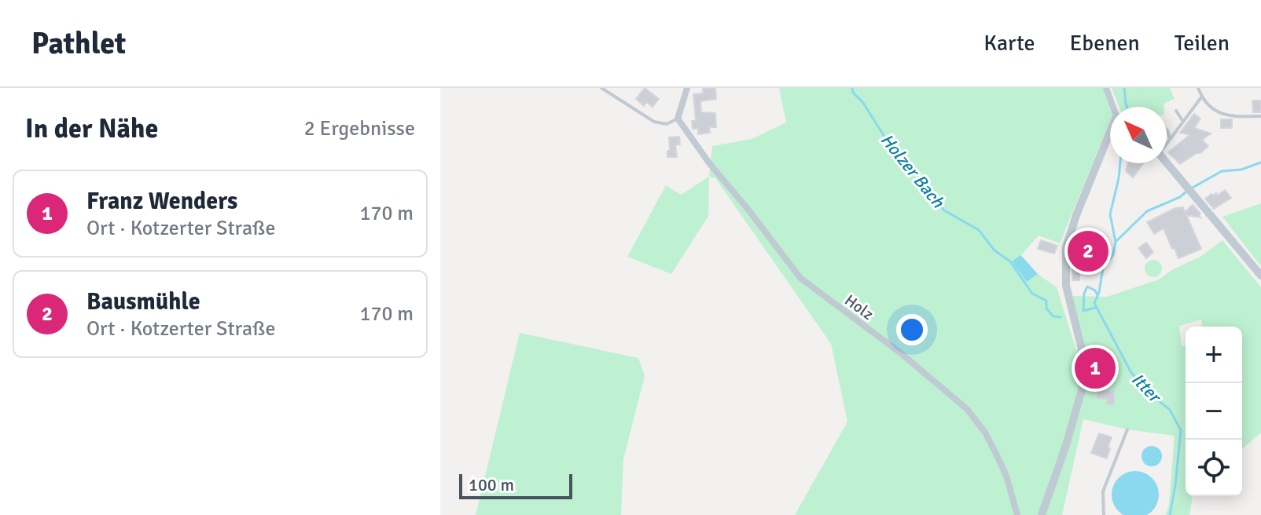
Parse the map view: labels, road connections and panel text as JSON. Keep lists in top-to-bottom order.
{
  "streets": {
    "street": ["Holz"]
  },
  "water": ["Holzer Bach", "Itter"],
  "scale_bar": "100 m",
  "north": "top left",
  "page": {
    "header": "Pathlet",
    "nav": ["Karte", "Ebenen", "Teilen"],
    "heading": ["In der Nähe", "2 Ergebnisse"],
    "list": [
      {
        "mark": "1",
        "name": "Franz Wenders",
        "note": "Ort · Kotzerter Straße",
        "value": "170 m"
      },
      {
        "mark": "2",
        "name": "Bausmühle",
        "note": "Ort · Kotzerter Straße",
        "value": "170 m"
      }
    ],
    "pins": ["2", "1"],
    "map_buttons": ["+", "−"],
    "scale": "100 m"
  }
}
